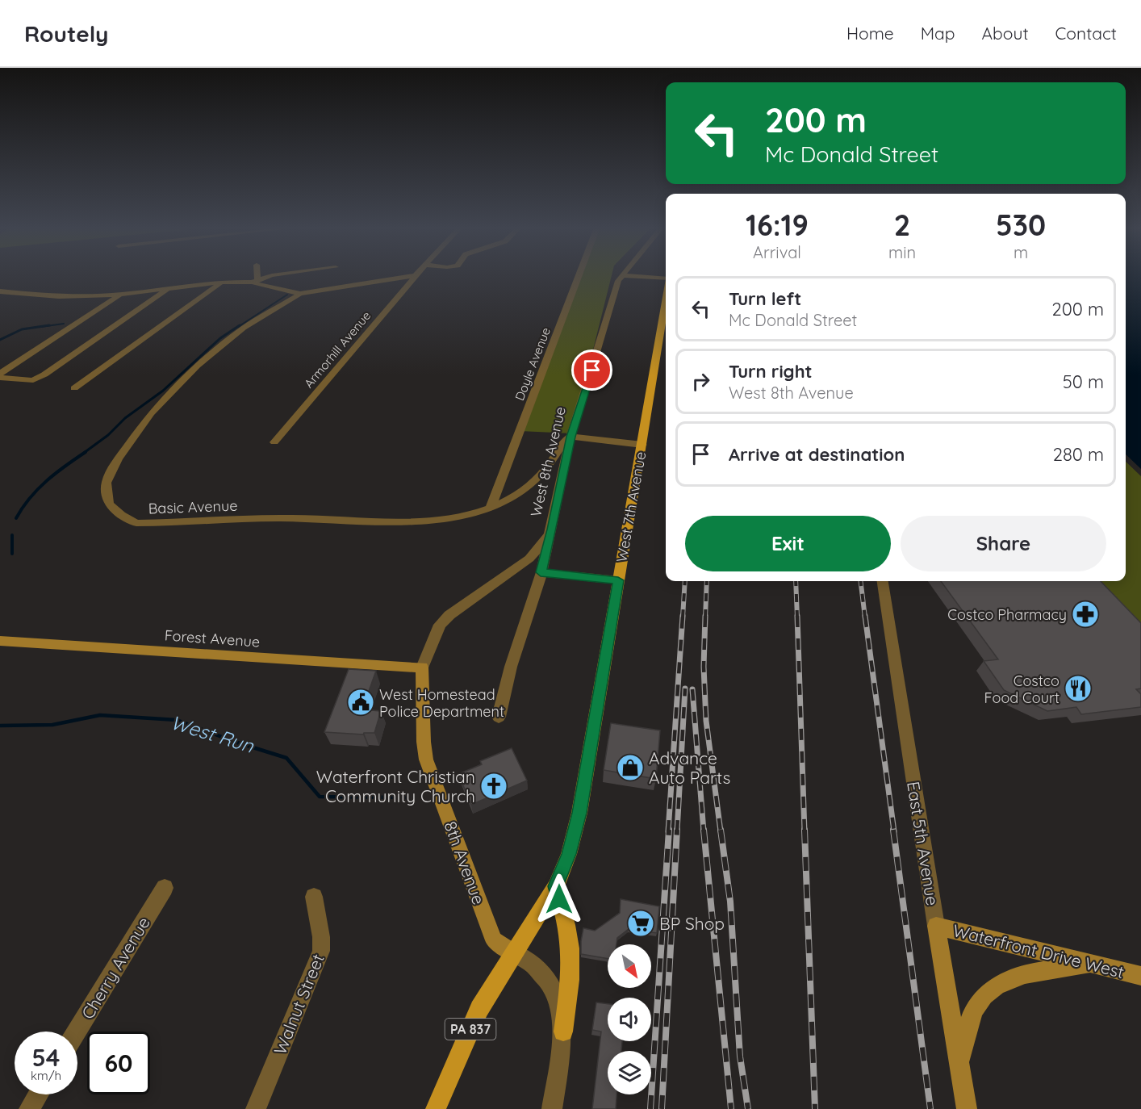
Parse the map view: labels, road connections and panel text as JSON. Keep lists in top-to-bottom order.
{
  "streets": {
    "main road": ["West 7th Avenue", "PA 837"],
    "street": [
      "Armorhill Avenue",
      "Doyle Avenue",
      "West 8th Avenue",
      "Basic Avenue",
      "Forest Avenue",
      "East 5th Avenue",
      "8th Avenue",
      "Waterfront Drive West",
      "Cherry Avenue",
      "Walnut Street"
    ]
  },
  "crossings": [
    ["Doyle Avenue", "Basic Avenue"],
    ["West 8th Avenue", "Basic Avenue"],
    ["West 8th Avenue", "8th Avenue"],
    ["West 7th Avenue", "8th Avenue"],
    ["West 7th Avenue", "PA 837"],
    ["Forest Avenue", "8th Avenue"],
    ["East 5th Avenue", "Waterfront Drive West"],
    ["8th Avenue", "PA 837"]
  ],
  "water": ["West Run"],
  "places": {
    "pharmacy": ["Costco Pharmacy"],
    "restaurant": ["Costco Food Court"],
    "public building": ["West Homestead Police Department"],
    "shop": ["Advance Auto Parts"],
    "church": ["Waterfront Christian Community Church"],
    "supermarket": ["BP Shop"]
  },
  "north": "bottom right",
  "page": {
    "header": "Routely",
    "nav": [
      "Home",
      "Map",
      "About",
      "Contact"
    ],
    "turn": ["200 m", "Mc Donald Street"],
    "eta": [
      "16:19",
      "Arrival",
      "2",
      "min",
      "530",
      "m"
    ],
    "list": [
      {
        "name": "Turn left",
        "note": "Mc Donald Street",
        "value": "200 m"
      },
      {
        "name": "Turn right",
        "note": "West 8th Avenue",
        "value": "50 m"
      },
      {
        "name": "Arrive at destination",
        "value": "280 m"
      }
    ],
    "buttons": ["Exit", "Share"],
    "speed": "54 km/h",
    "limit": "60"
  }
}
